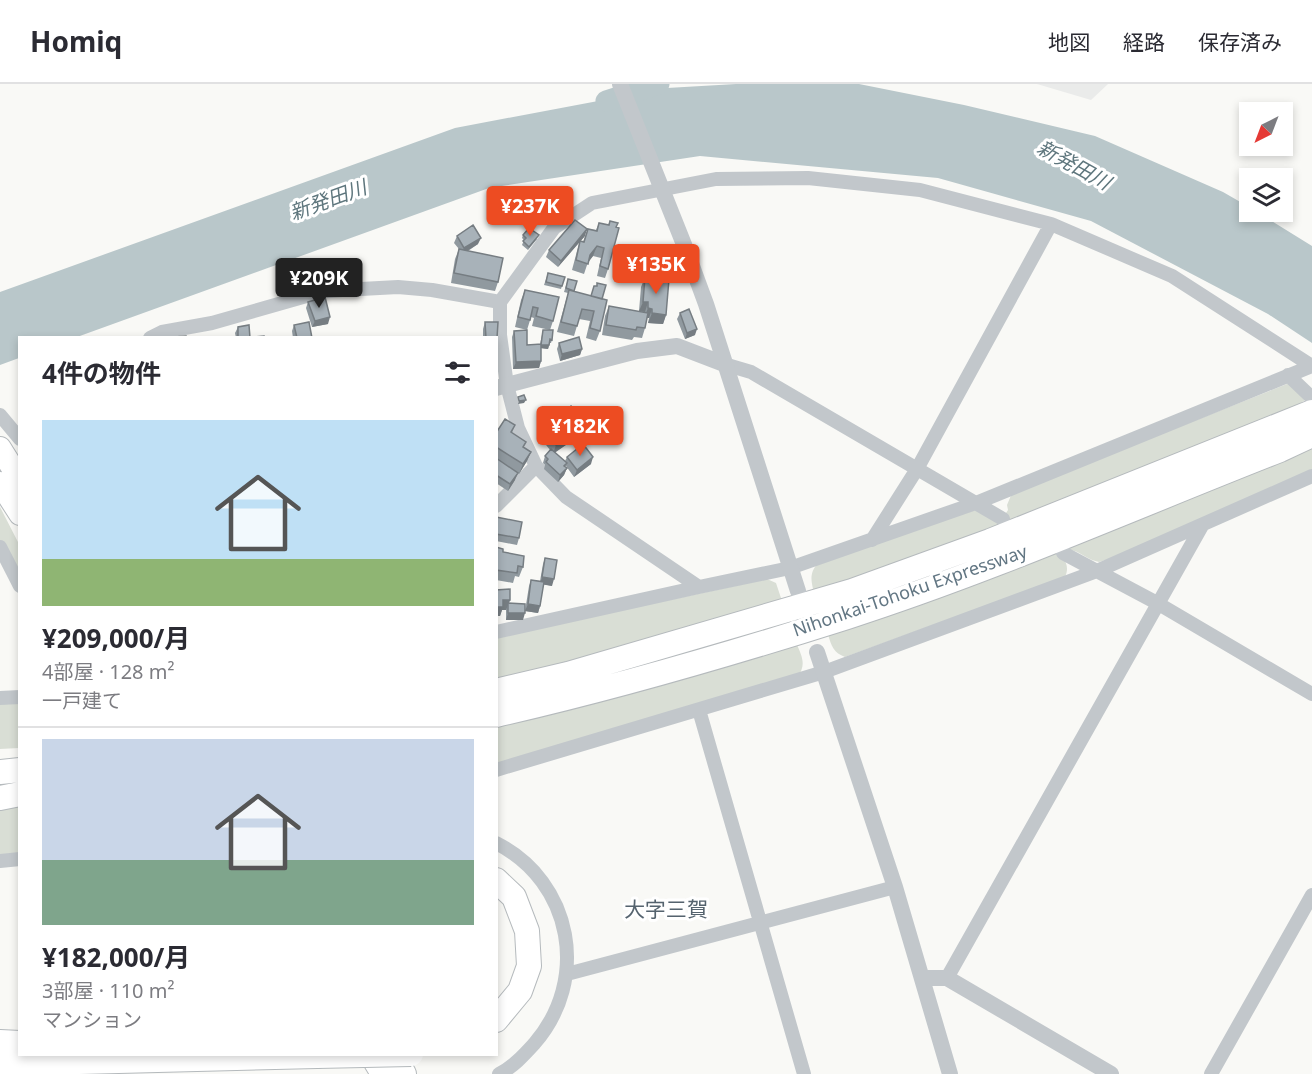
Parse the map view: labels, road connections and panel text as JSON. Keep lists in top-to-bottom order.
{
  "streets": {
    "highway": ["Nihonkai-Tohoku Expressway"]
  },
  "districts": ["大字三賀"],
  "water": ["新発田川"],
  "north": "bottom left",
  "page": {
    "header": "Homiq",
    "nav": ["地図", "経路", "保存済み"],
    "price": [
      "¥237K",
      "¥135K",
      "¥209K",
      "¥182K"
    ],
    "heading": "4件の物件",
    "list": [
      {
        "name": "¥209,000/月",
        "note": "4部屋 · 128 m² · 一戸建て"
      },
      {
        "name": "¥182,000/月",
        "note": "3部屋 · 110 m² · マンション"
      }
    ]
  }
}
